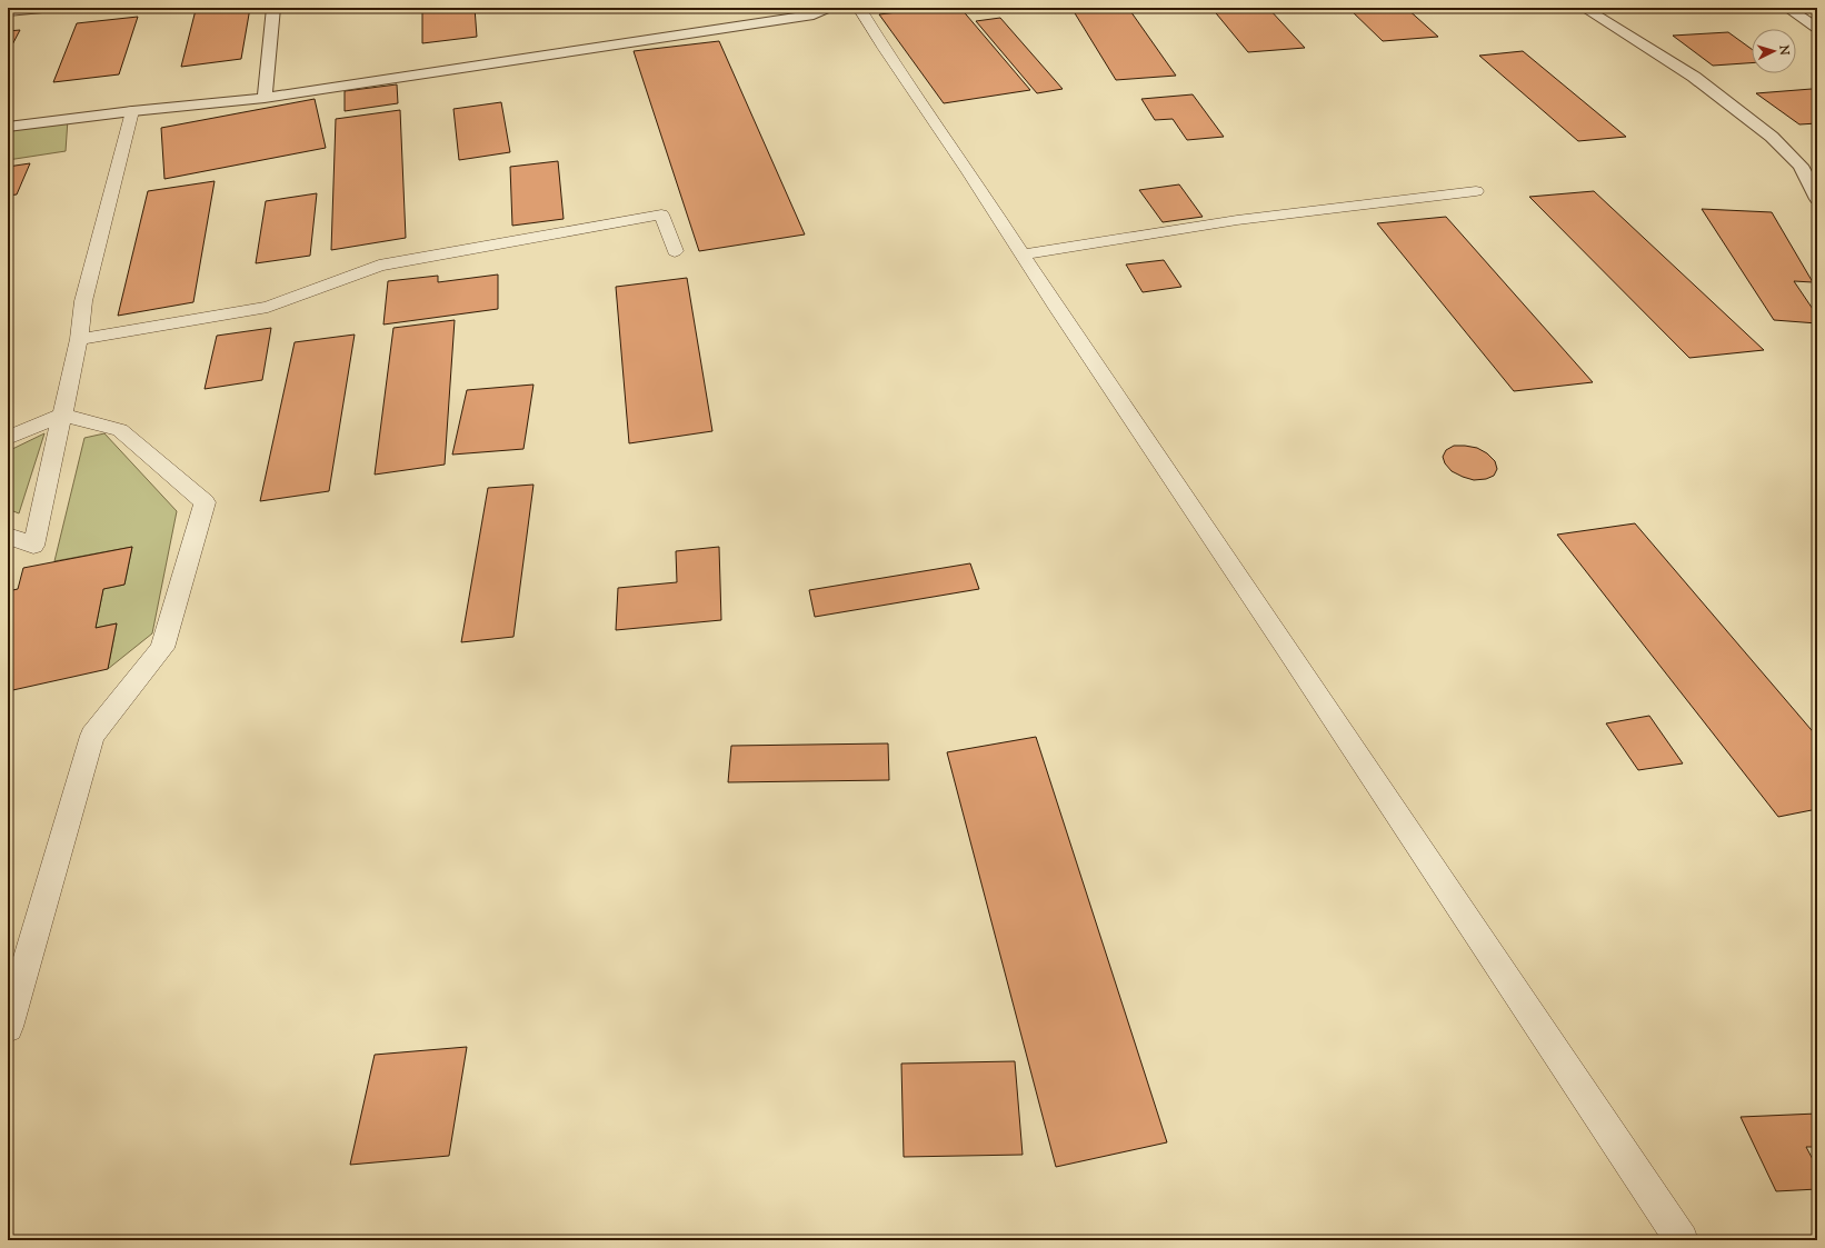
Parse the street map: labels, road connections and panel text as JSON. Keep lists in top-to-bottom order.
{
  "north": "right"
}
